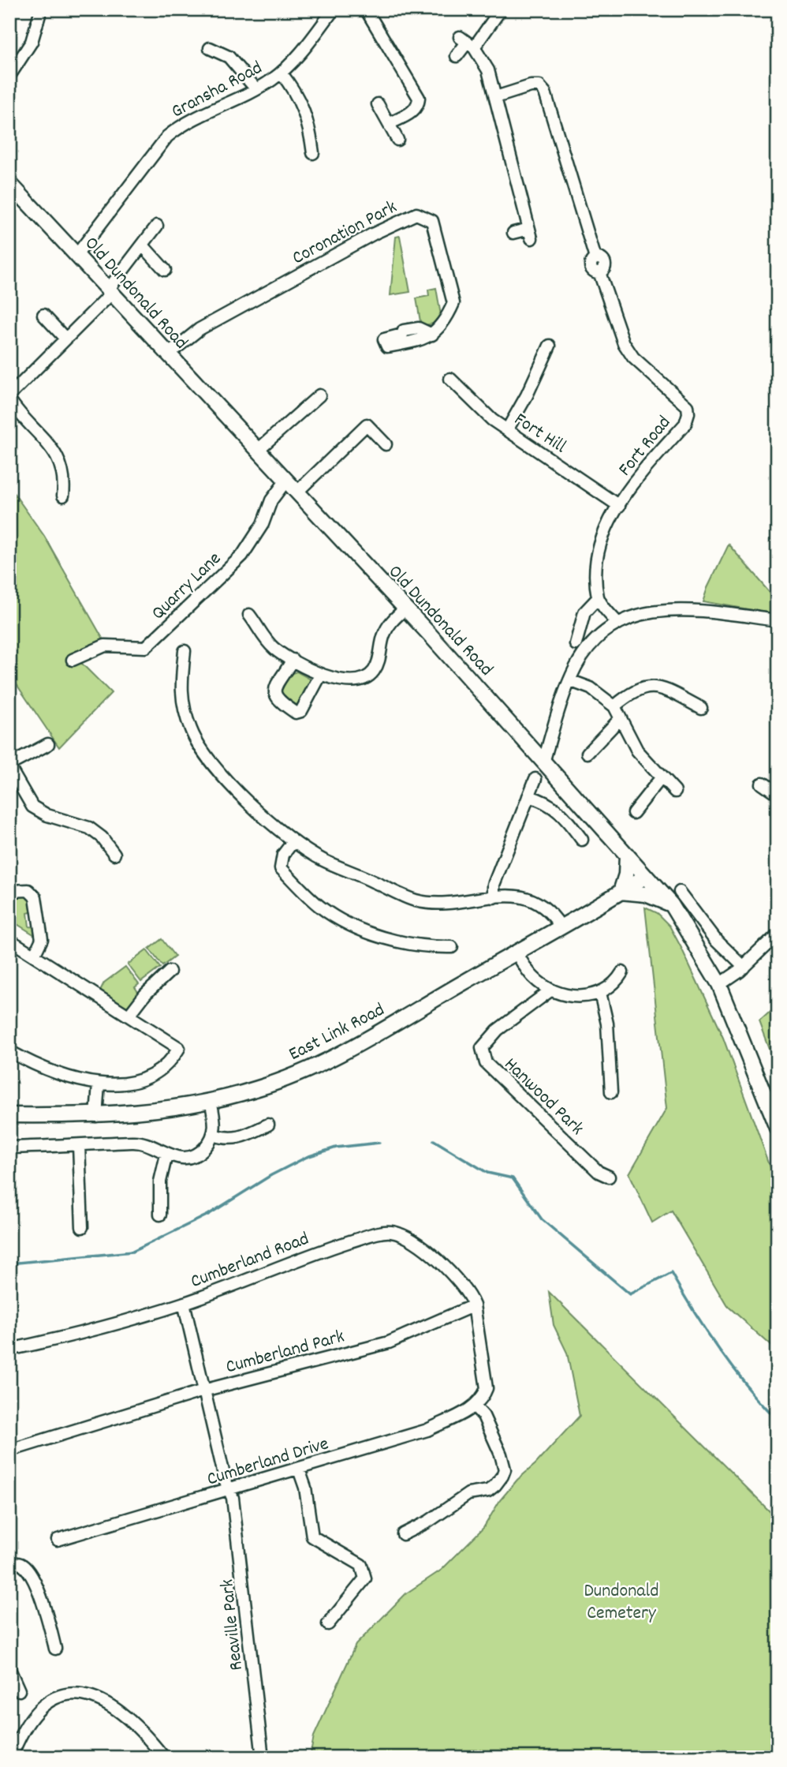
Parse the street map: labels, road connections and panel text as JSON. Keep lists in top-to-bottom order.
{
  "streets": {
    "street": [
      "Gransha Road",
      "Coronation Park",
      "Old Dundonald Road",
      "Fort Hill",
      "Fort Road",
      "Quarry Lane",
      "East Link Road",
      "Hanwood Park",
      "Cumberland Road",
      "Cumberland Park",
      "Cumberland Drive",
      "Reaville Park"
    ]
  },
  "crossings": [
    ["Gransha Road", "Old Dundonald Road"],
    ["Coronation Park", "Old Dundonald Road"],
    ["Old Dundonald Road", "Quarry Lane"],
    ["Old Dundonald Road", "East Link Road"],
    ["Fort Hill", "Fort Road"],
    ["Cumberland Road", "Cumberland Park"],
    ["Cumberland Road", "Reaville Park"],
    ["Cumberland Park", "Reaville Park"],
    ["Cumberland Drive", "Reaville Park"]
  ],
  "parks": ["Dundonald Cemetery"]
}
